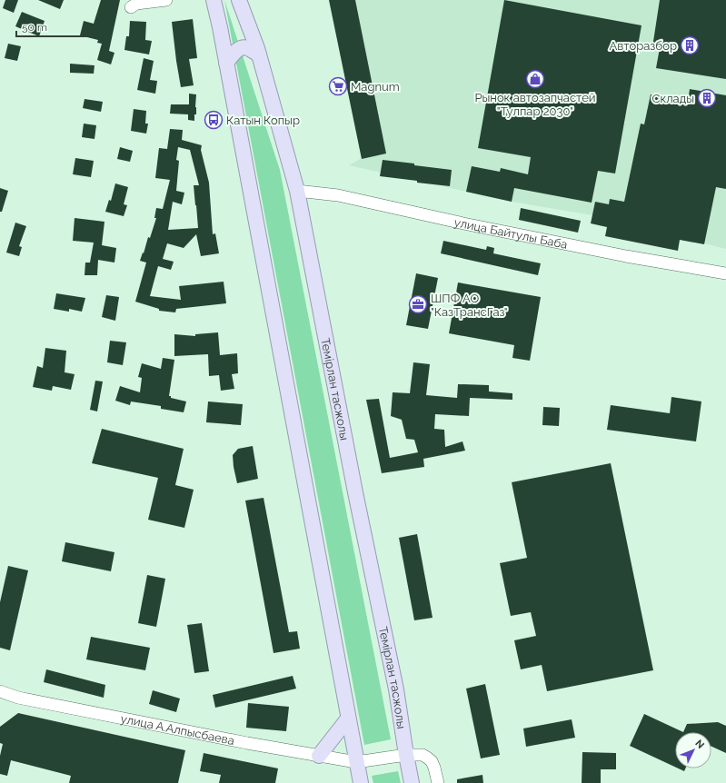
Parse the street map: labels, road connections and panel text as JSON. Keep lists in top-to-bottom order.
{
  "streets": {
    "main road": ["Темірлан тасжолы"],
    "street": ["улица Байтулы Баба", "улица А.Алпысбаева"]
  },
  "crossings": [
    ["улица Байтулы Баба", "Темірлан тасжолы"],
    ["Темірлан тасжолы", "улица А.Алпысбаева"]
  ],
  "places": {
    "building": ["Авторазбор", "Склады"],
    "shop": ["Рынок автозапчастей \"Тулпар 2030\""],
    "supermarket": ["Magnum"],
    "bus stop": ["Катын Копыр"],
    "office": ["ШПФ АО \"КазТрансГаз\""]
  },
  "scale_bar": "50 m",
  "north": "top right"
}
